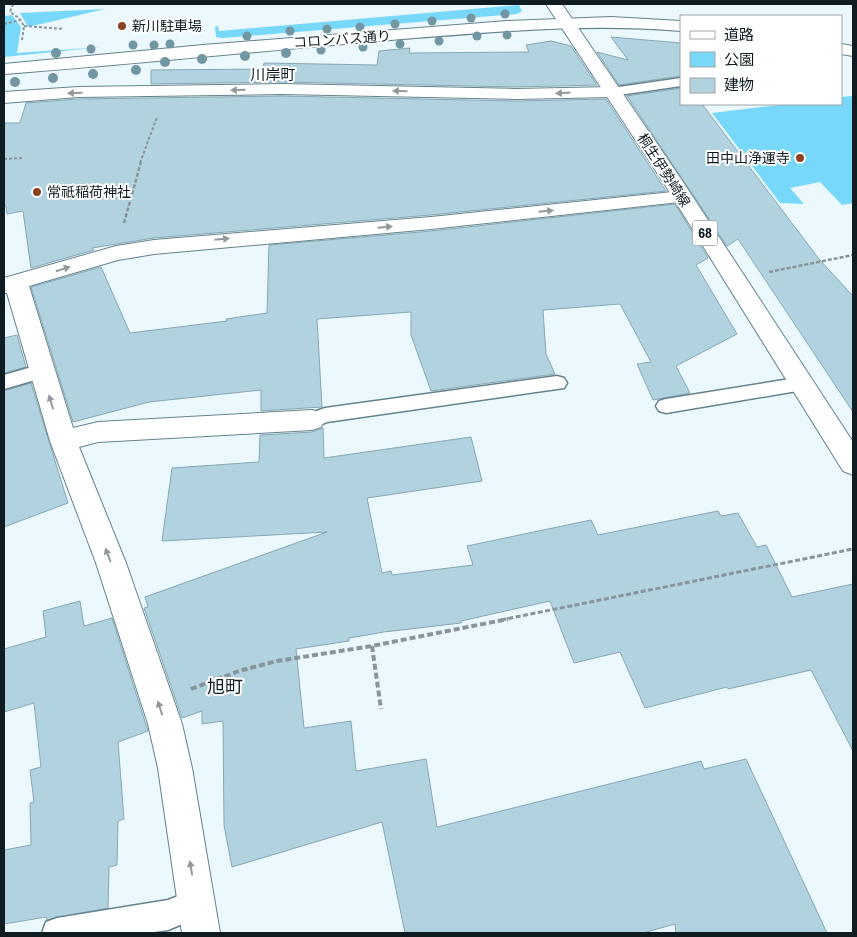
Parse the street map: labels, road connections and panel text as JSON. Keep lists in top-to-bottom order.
{
  "streets": {
    "street": ["コロンバス通り", "桐生伊勢崎線", "68"]
  },
  "crossings": [
    ["コロンバス通り", "桐生伊勢崎線"]
  ],
  "districts": ["川岸町", "旭町"],
  "places": ["新川駐車場", "田中山浄運寺", "常祇稲荷神社"],
  "legend": ["道路", "公園", "建物"]
}
